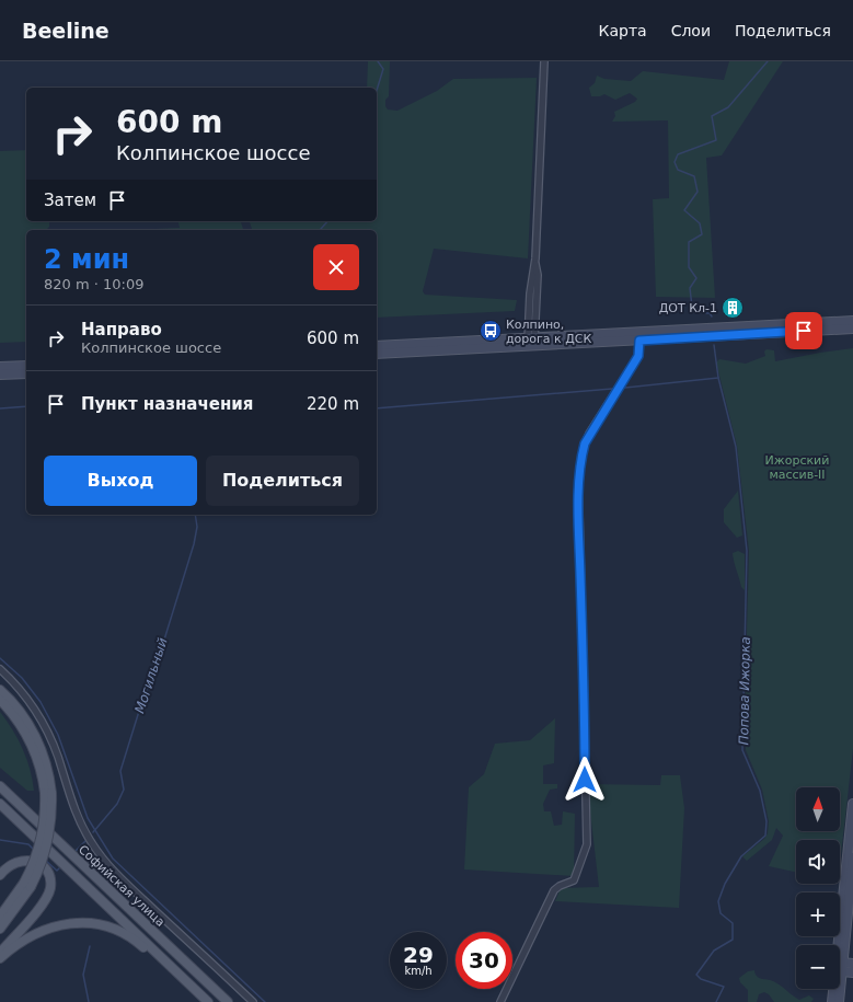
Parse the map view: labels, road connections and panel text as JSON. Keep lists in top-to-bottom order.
{
  "streets": {
    "main road": ["Софийская улица"]
  },
  "water": ["Могильный", "Попова Ижорка"],
  "parks": ["Ижорский массив-II"],
  "places": {
    "building": ["ДОТ Кл-1"],
    "bus stop": ["Колпино, дорога к ДСК"]
  },
  "north": "top",
  "page": {
    "header": "Beeline",
    "nav": ["Карта", "Слои", "Поделиться"],
    "turn": ["600 m", "Колпинское шоссе"],
    "then": "Затем",
    "heading": ["2 мин", "820 m · 10:09"],
    "list": [
      {
        "name": "Направо",
        "note": "Колпинское шоссе",
        "value": "600 m"
      },
      {
        "name": "Пункт назначения",
        "value": "220 m"
      }
    ],
    "buttons": ["Выход", "Поделиться"],
    "map_buttons": ["+", "−"],
    "speed": "29 km/h",
    "limit": "30"
  }
}
